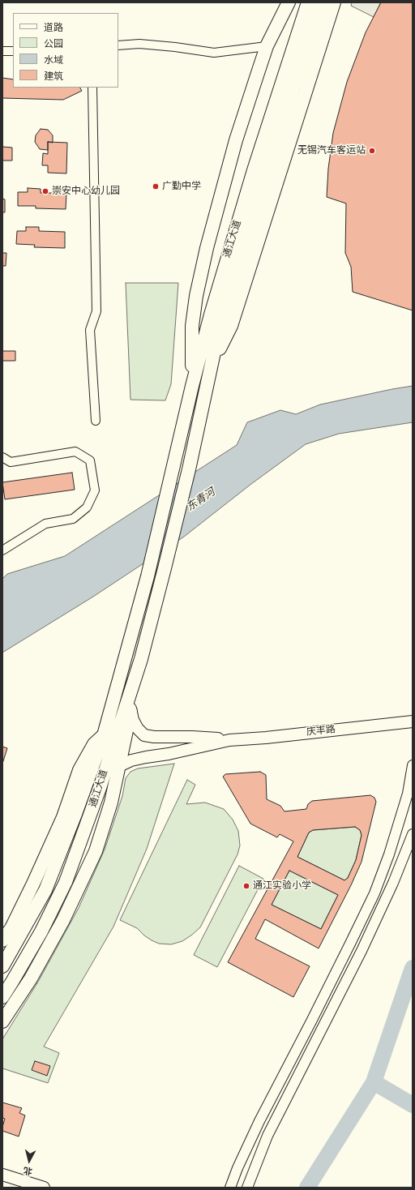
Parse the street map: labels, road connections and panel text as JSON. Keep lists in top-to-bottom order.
{
  "streets": {
    "main road": ["通江大道", "庆丰路"]
  },
  "water": ["东青河"],
  "places": [
    "无锡汽车客运站",
    "广勤中学",
    "崇安中心幼儿园",
    "通江实验小学"
  ],
  "legend": [
    "道路",
    "公园",
    "水域",
    "建筑"
  ],
  "north": "bottom"
}
